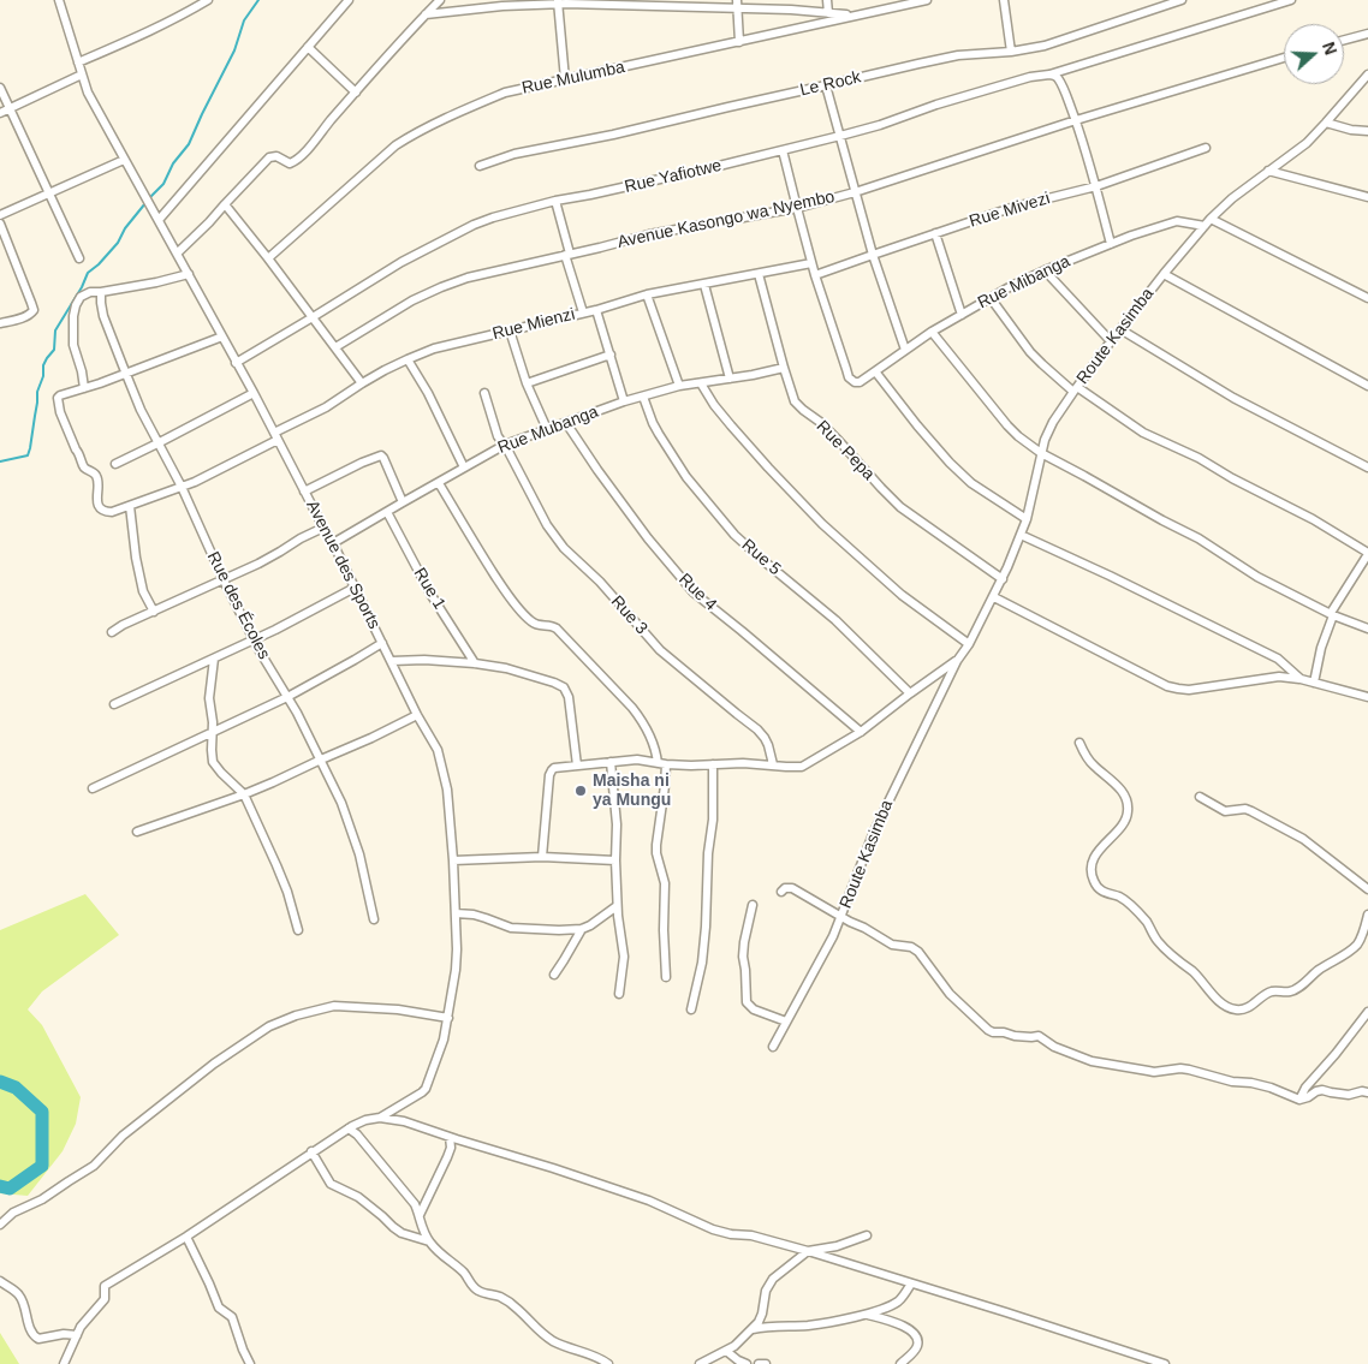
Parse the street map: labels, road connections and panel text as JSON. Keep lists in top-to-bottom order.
{
  "streets": {
    "street": [
      "Rue Mulumba",
      "Le Rock",
      "Rue Yafiotwe",
      "Rue Mivezi",
      "Avenue Kasongo wa Nyembo",
      "Rue Mibanga",
      "Rue Mienzi",
      "Route Kasimba",
      "Rue Mubanga",
      "Rue Pepa",
      "Rue 5",
      "Avenue des Sports",
      "Rue 1",
      "Rue 4",
      "Rue des Écoles",
      "Rue 3"
    ]
  },
  "crossings": [
    ["Rue Yafiotwe", "Avenue des Sports"],
    ["Rue Mivezi", "Rue Mibanga"],
    ["Rue Mibanga", "Route Kasimba"],
    ["Rue Mienzi", "Rue Pepa"],
    ["Rue Mienzi", "Avenue des Sports"],
    ["Route Kasimba", "Rue Pepa"],
    ["Route Kasimba", "Rue 5"],
    ["Route Kasimba", "Rue 4"],
    ["Route Kasimba", "Rue 3"],
    ["Rue Mubanga", "Rue Pepa"],
    ["Rue Mubanga", "Rue 5"],
    ["Rue Mubanga", "Avenue des Sports"],
    ["Rue Mubanga", "Rue 1"],
    ["Rue Mubanga", "Rue 4"],
    ["Rue Mubanga", "Rue 3"]
  ],
  "places": ["Maisha ni ya Mungu"],
  "north": "right"
}
